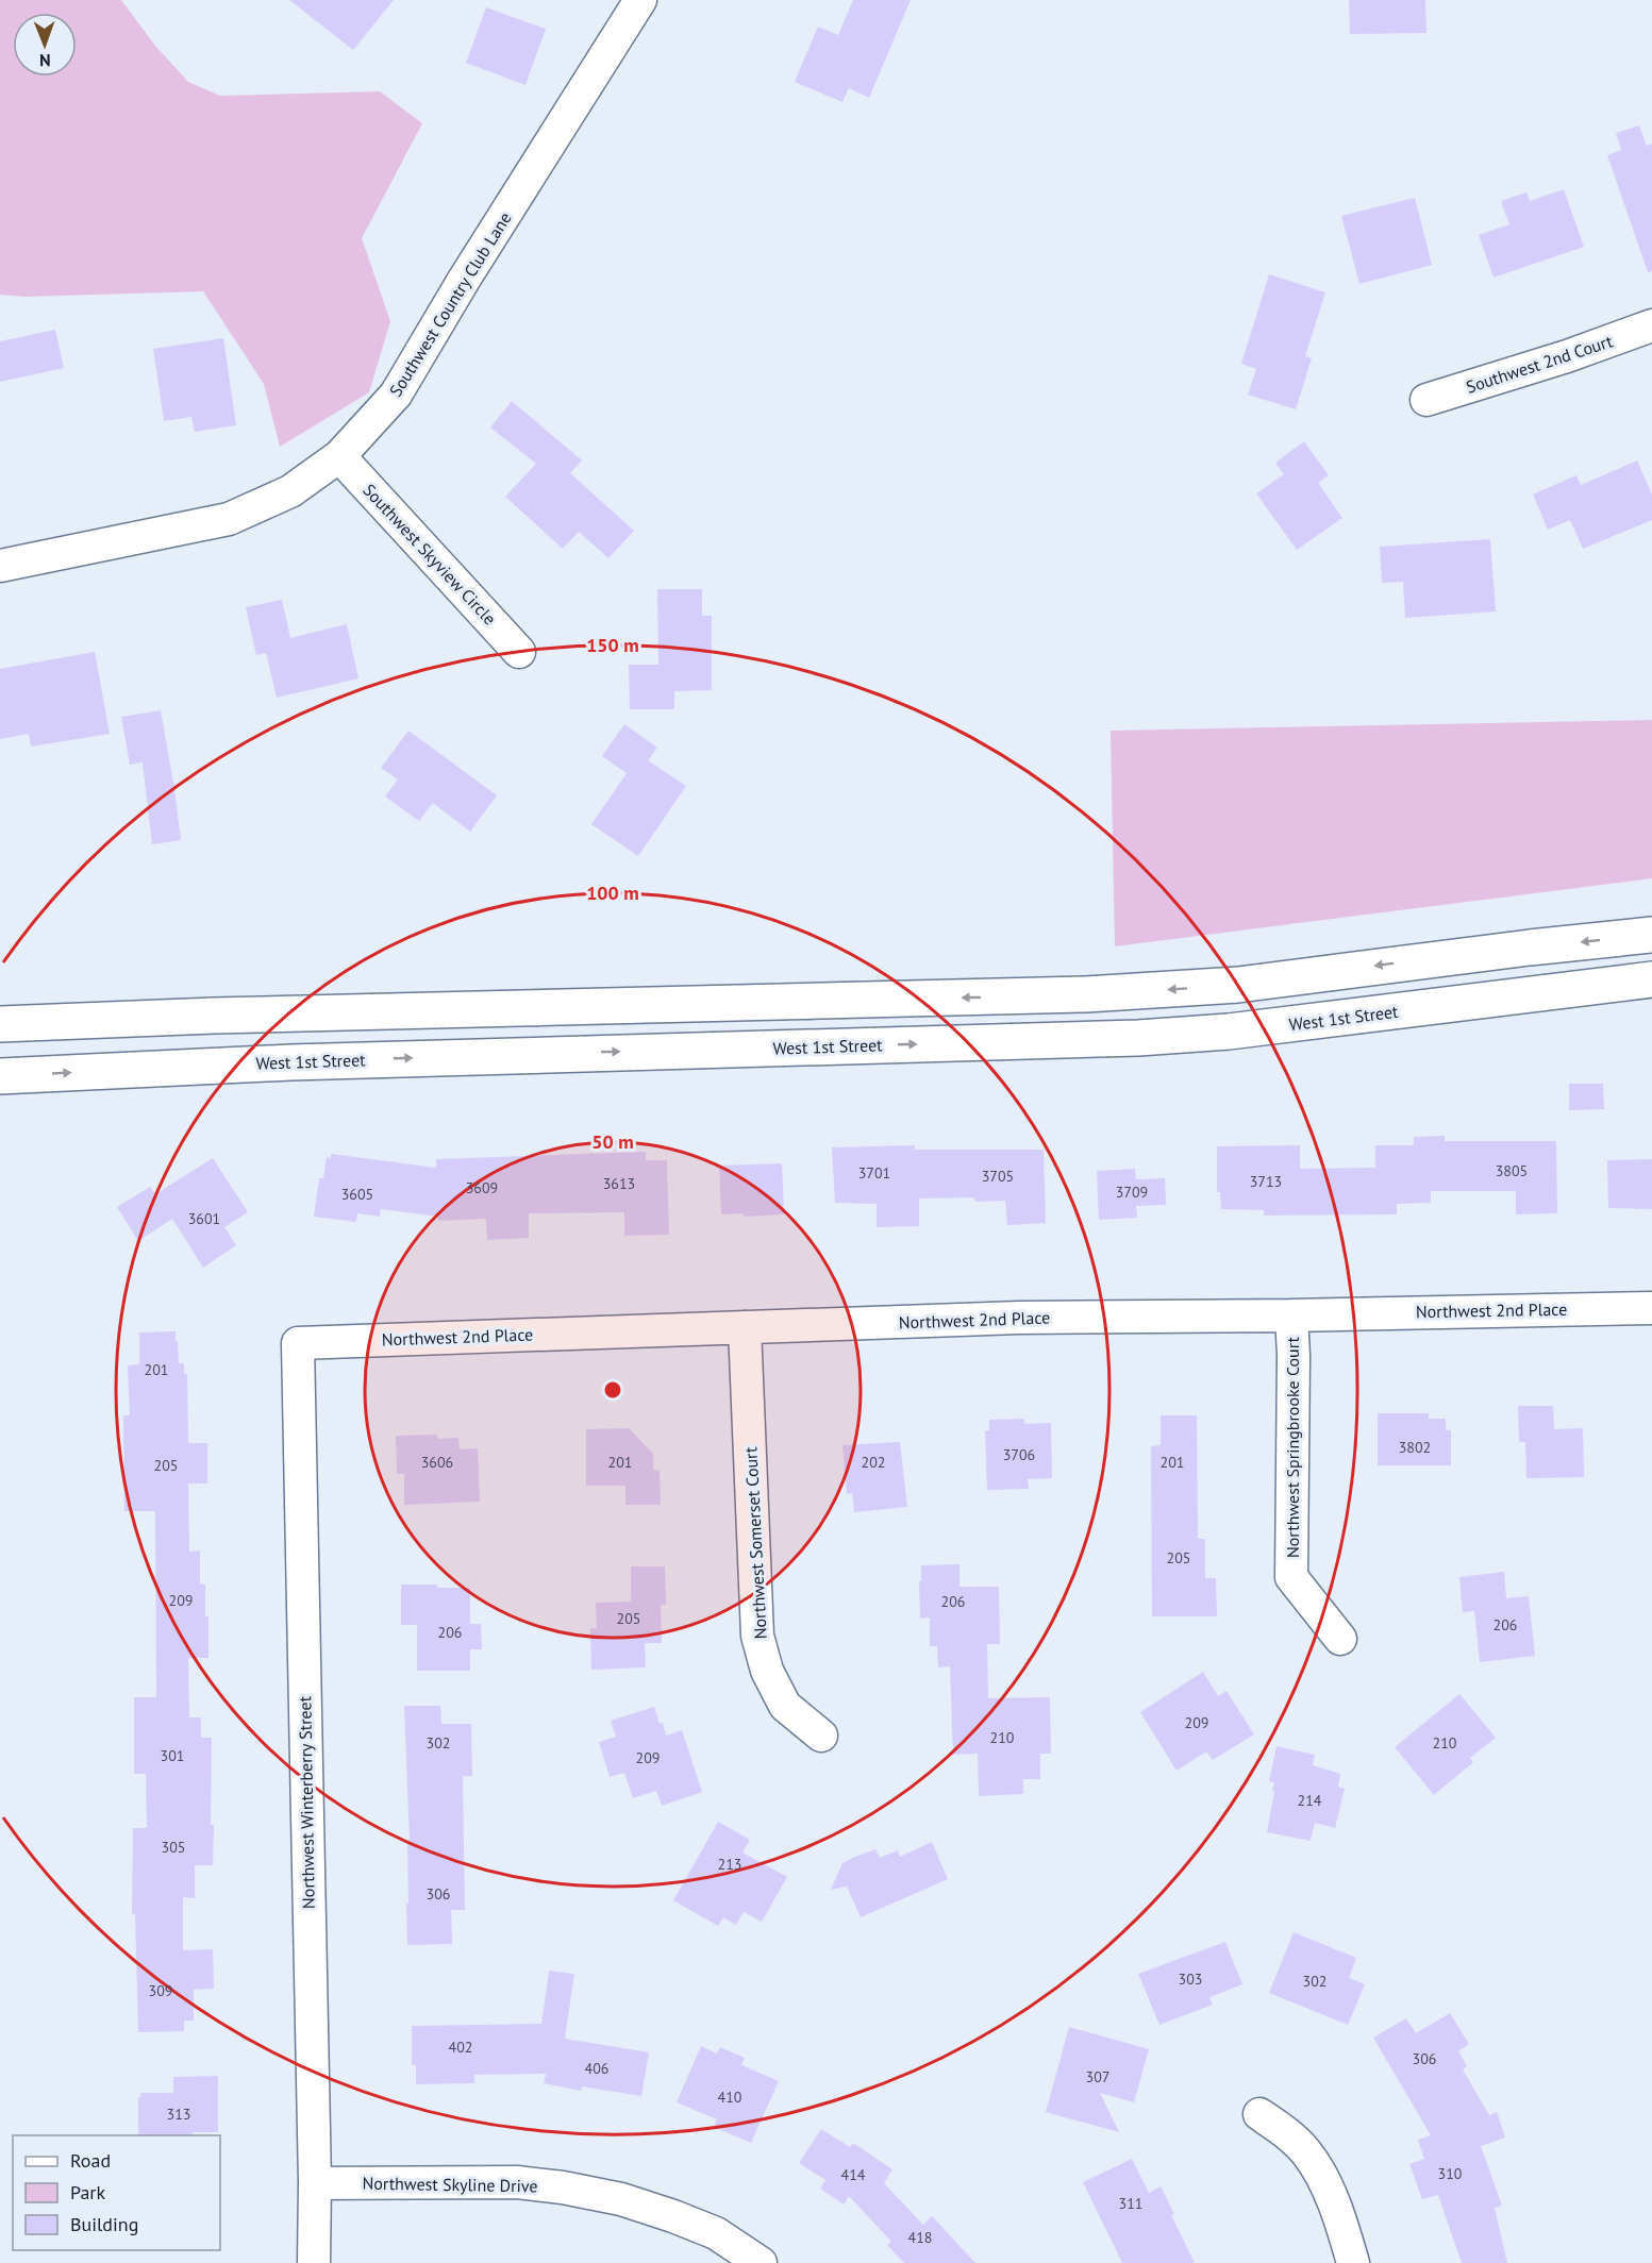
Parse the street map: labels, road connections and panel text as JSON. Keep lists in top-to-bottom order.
{
  "streets": {
    "main road": ["West 1st Street"],
    "street": [
      "Southwest Country Club Lane",
      "Southwest 2nd Court",
      "Southwest Skyview Circle",
      "Northwest 2nd Place",
      "Northwest Springbrooke Court",
      "Northwest Somerset Court",
      "Northwest Winterberry Street",
      "Northwest Skyline Drive"
    ]
  },
  "crossings": [
    ["Southwest Country Club Lane", "Southwest Skyview Circle"],
    ["Northwest 2nd Place", "Northwest Springbrooke Court"],
    ["Northwest 2nd Place", "Northwest Somerset Court"],
    ["Northwest 2nd Place", "Northwest Winterberry Street"],
    ["Northwest Winterberry Street", "Northwest Skyline Drive"]
  ],
  "house_numbers": [
    "3805",
    "3701",
    "3705",
    "3713",
    "3613",
    "3609",
    "3709",
    "3605",
    "3601",
    "201",
    "3802",
    "3706",
    "3606",
    "201",
    "202",
    "201",
    "205",
    "205",
    "209",
    "206",
    "205",
    "206",
    "206",
    "209",
    "210",
    "302",
    "210",
    "301",
    "209",
    "214",
    "305",
    "213",
    "306",
    "303",
    "302",
    "309",
    "402",
    "306",
    "406",
    "307",
    "410",
    "313",
    "310",
    "414",
    "311",
    "418"
  ],
  "legend": ["Road", "Park", "Building"],
  "north": "bottom",
  "rings": ["150 m", "100 m", "50 m"]
}
